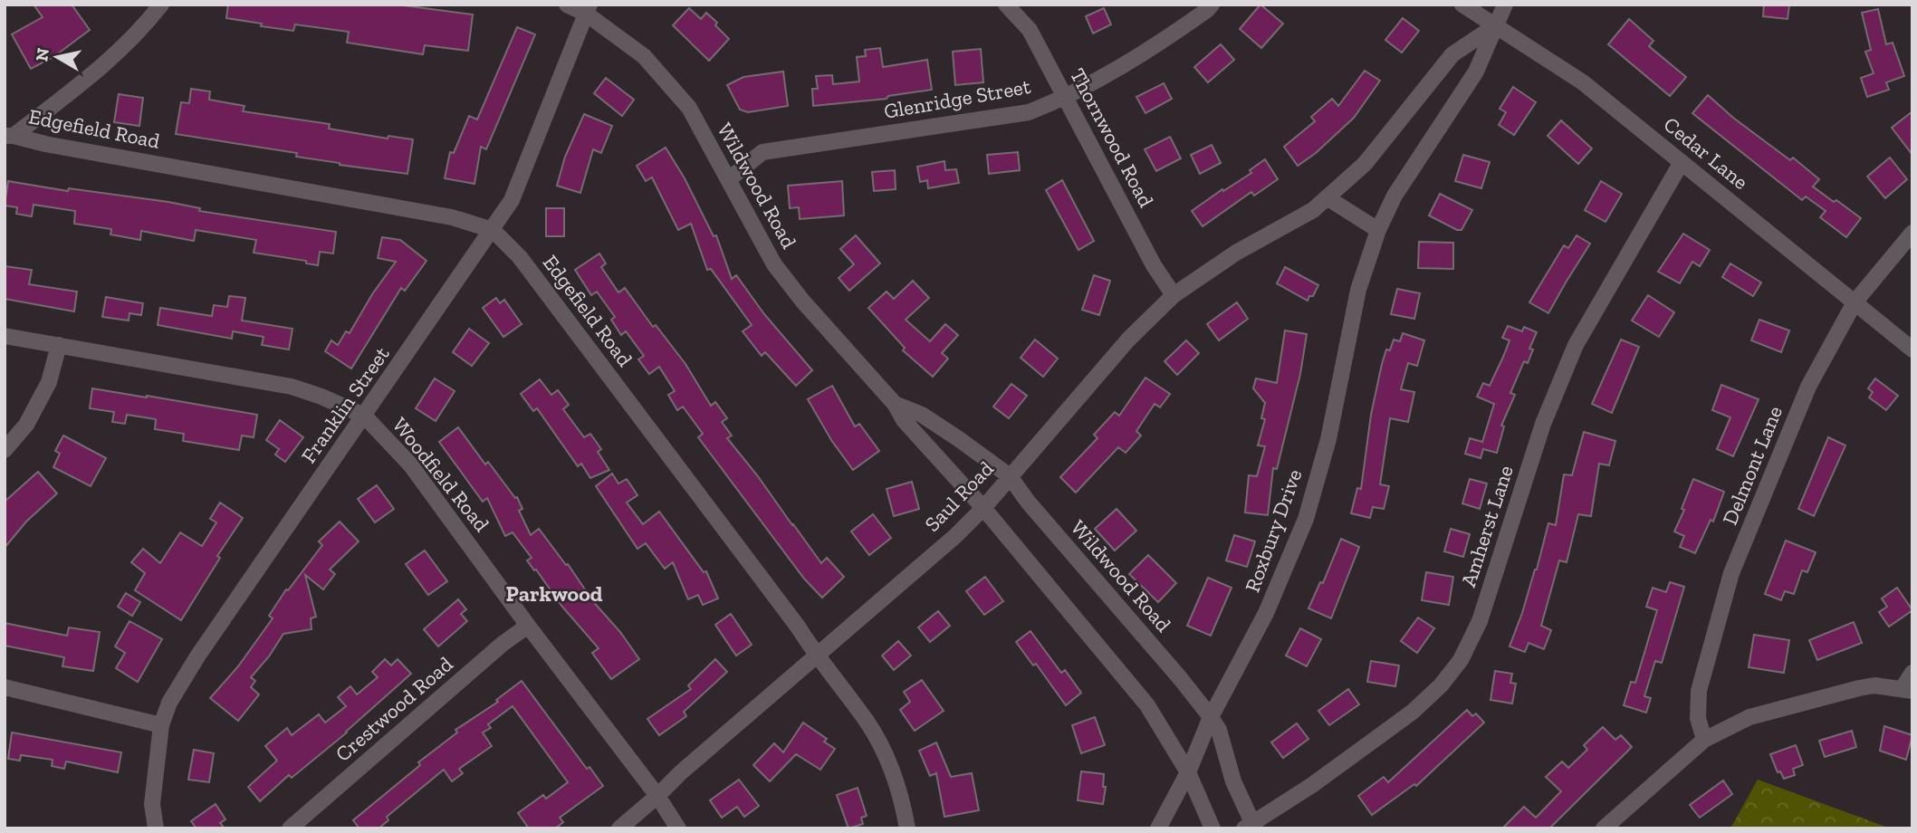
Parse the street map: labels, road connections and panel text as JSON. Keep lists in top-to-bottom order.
{
  "streets": {
    "street": [
      "Glenridge Street",
      "Edgefield Road",
      "Thornwood Road",
      "Cedar Lane",
      "Wildwood Road",
      "Franklin Street",
      "Delmont Lane",
      "Woodfield Road",
      "Saul Road",
      "Amherst Lane",
      "Roxbury Drive",
      "Crestwood Road"
    ]
  },
  "crossings": [
    ["Glenridge Street", "Thornwood Road"],
    ["Glenridge Street", "Wildwood Road"],
    ["Edgefield Road", "Franklin Street"],
    ["Edgefield Road", "Saul Road"],
    ["Thornwood Road", "Saul Road"],
    ["Cedar Lane", "Delmont Lane"],
    ["Cedar Lane", "Saul Road"],
    ["Cedar Lane", "Amherst Lane"],
    ["Wildwood Road", "Franklin Street"],
    ["Wildwood Road", "Saul Road"],
    ["Wildwood Road", "Amherst Lane"],
    ["Wildwood Road", "Roxbury Drive"],
    ["Franklin Street", "Woodfield Road"],
    ["Woodfield Road", "Saul Road"],
    ["Woodfield Road", "Crestwood Road"]
  ],
  "districts": ["Parkwood"],
  "north": "left"
}
